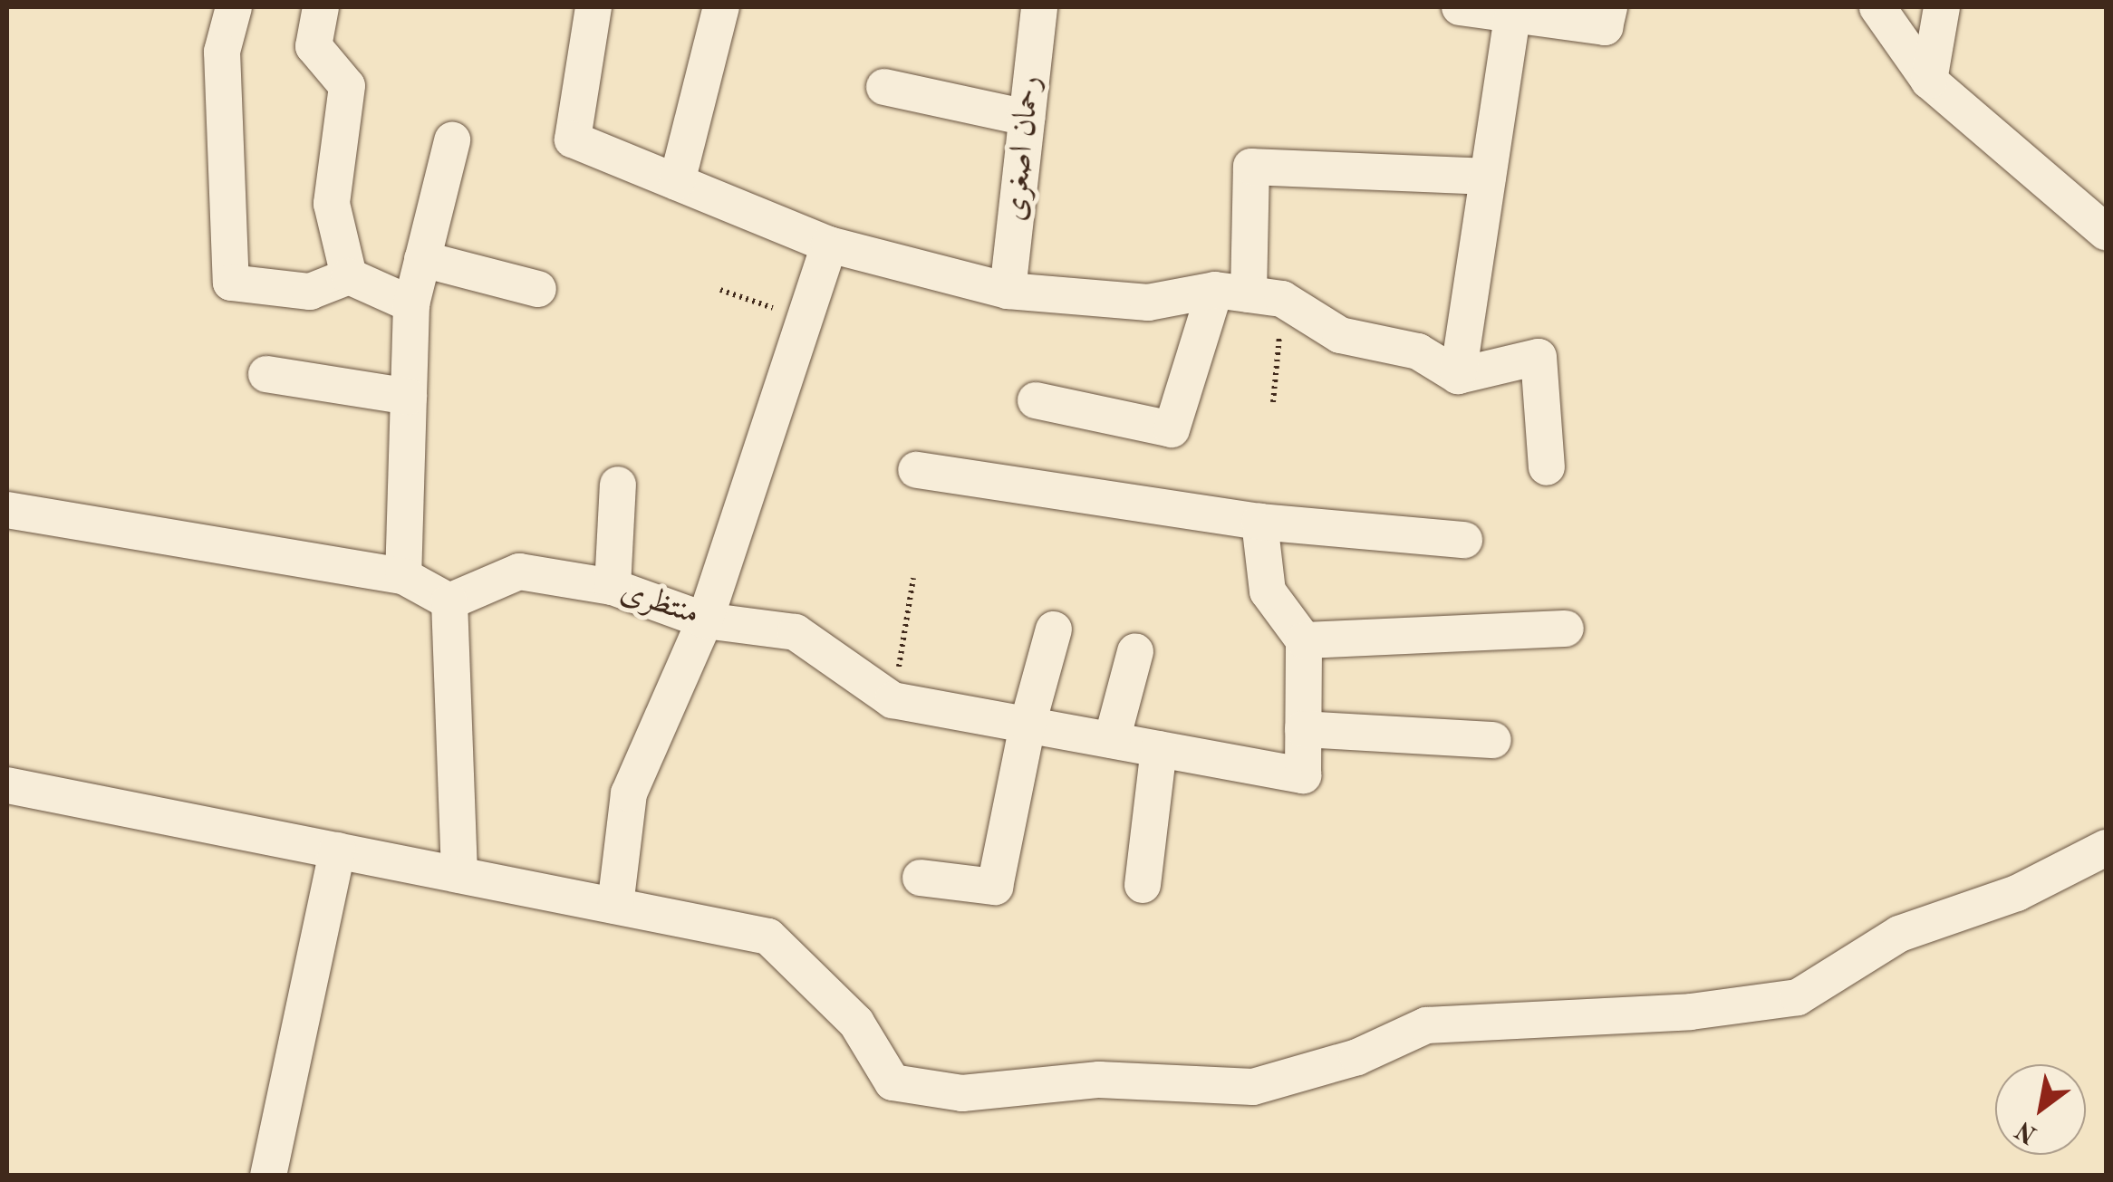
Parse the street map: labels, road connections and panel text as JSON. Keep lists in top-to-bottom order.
{
  "streets": {
    "street": ["رحمان اصغری", "منتظری"]
  },
  "north": "bottom left"
}
